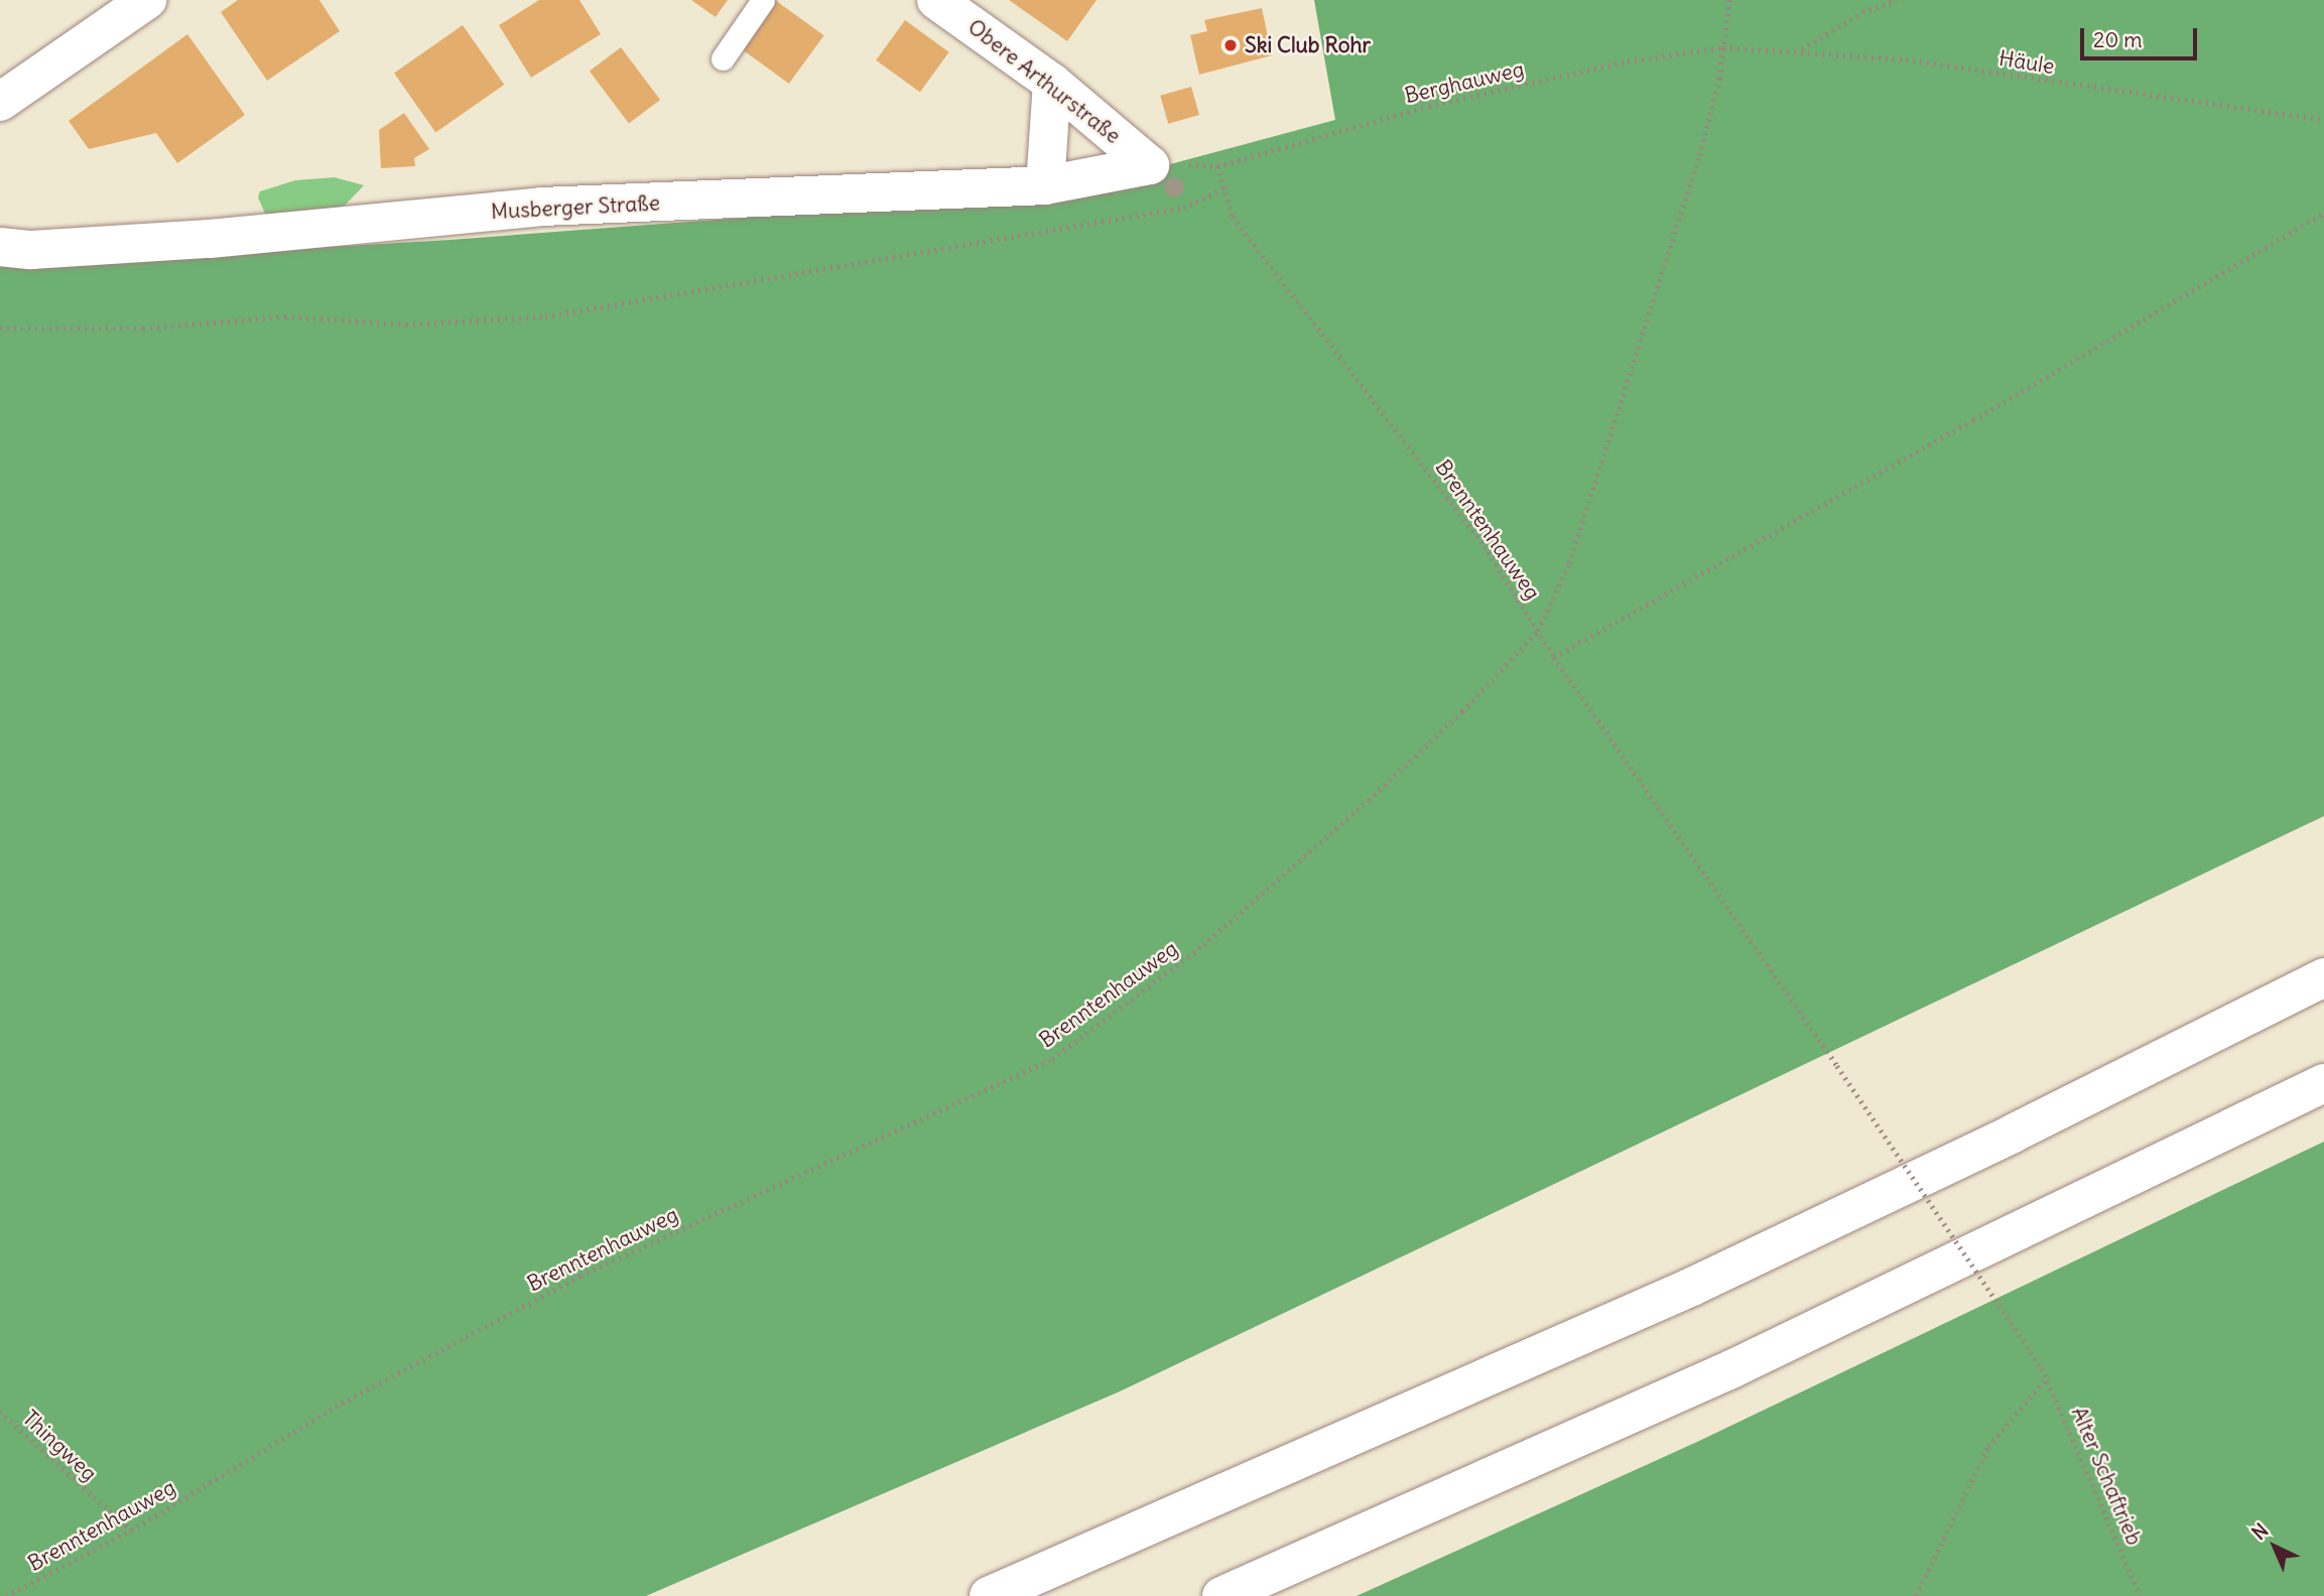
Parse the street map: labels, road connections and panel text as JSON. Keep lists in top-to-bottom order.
{
  "streets": {
    "main road": ["Obere Arthurstraße", "Musberger Straße"],
    "path": [
      "Häule",
      "Berghauweg",
      "Brenntenhauweg",
      "Thingweg",
      "Alter Schaftrieb"
    ]
  },
  "crossings": [
    ["Häule", "Berghauweg"],
    ["Obere Arthurstraße", "Musberger Straße"],
    ["Berghauweg", "Brenntenhauweg"],
    ["Brenntenhauweg", "Thingweg"],
    ["Brenntenhauweg", "Alter Schaftrieb"]
  ],
  "places": ["Ski Club Rohr"],
  "scale_bar": "20 m",
  "north": "top left"
}
